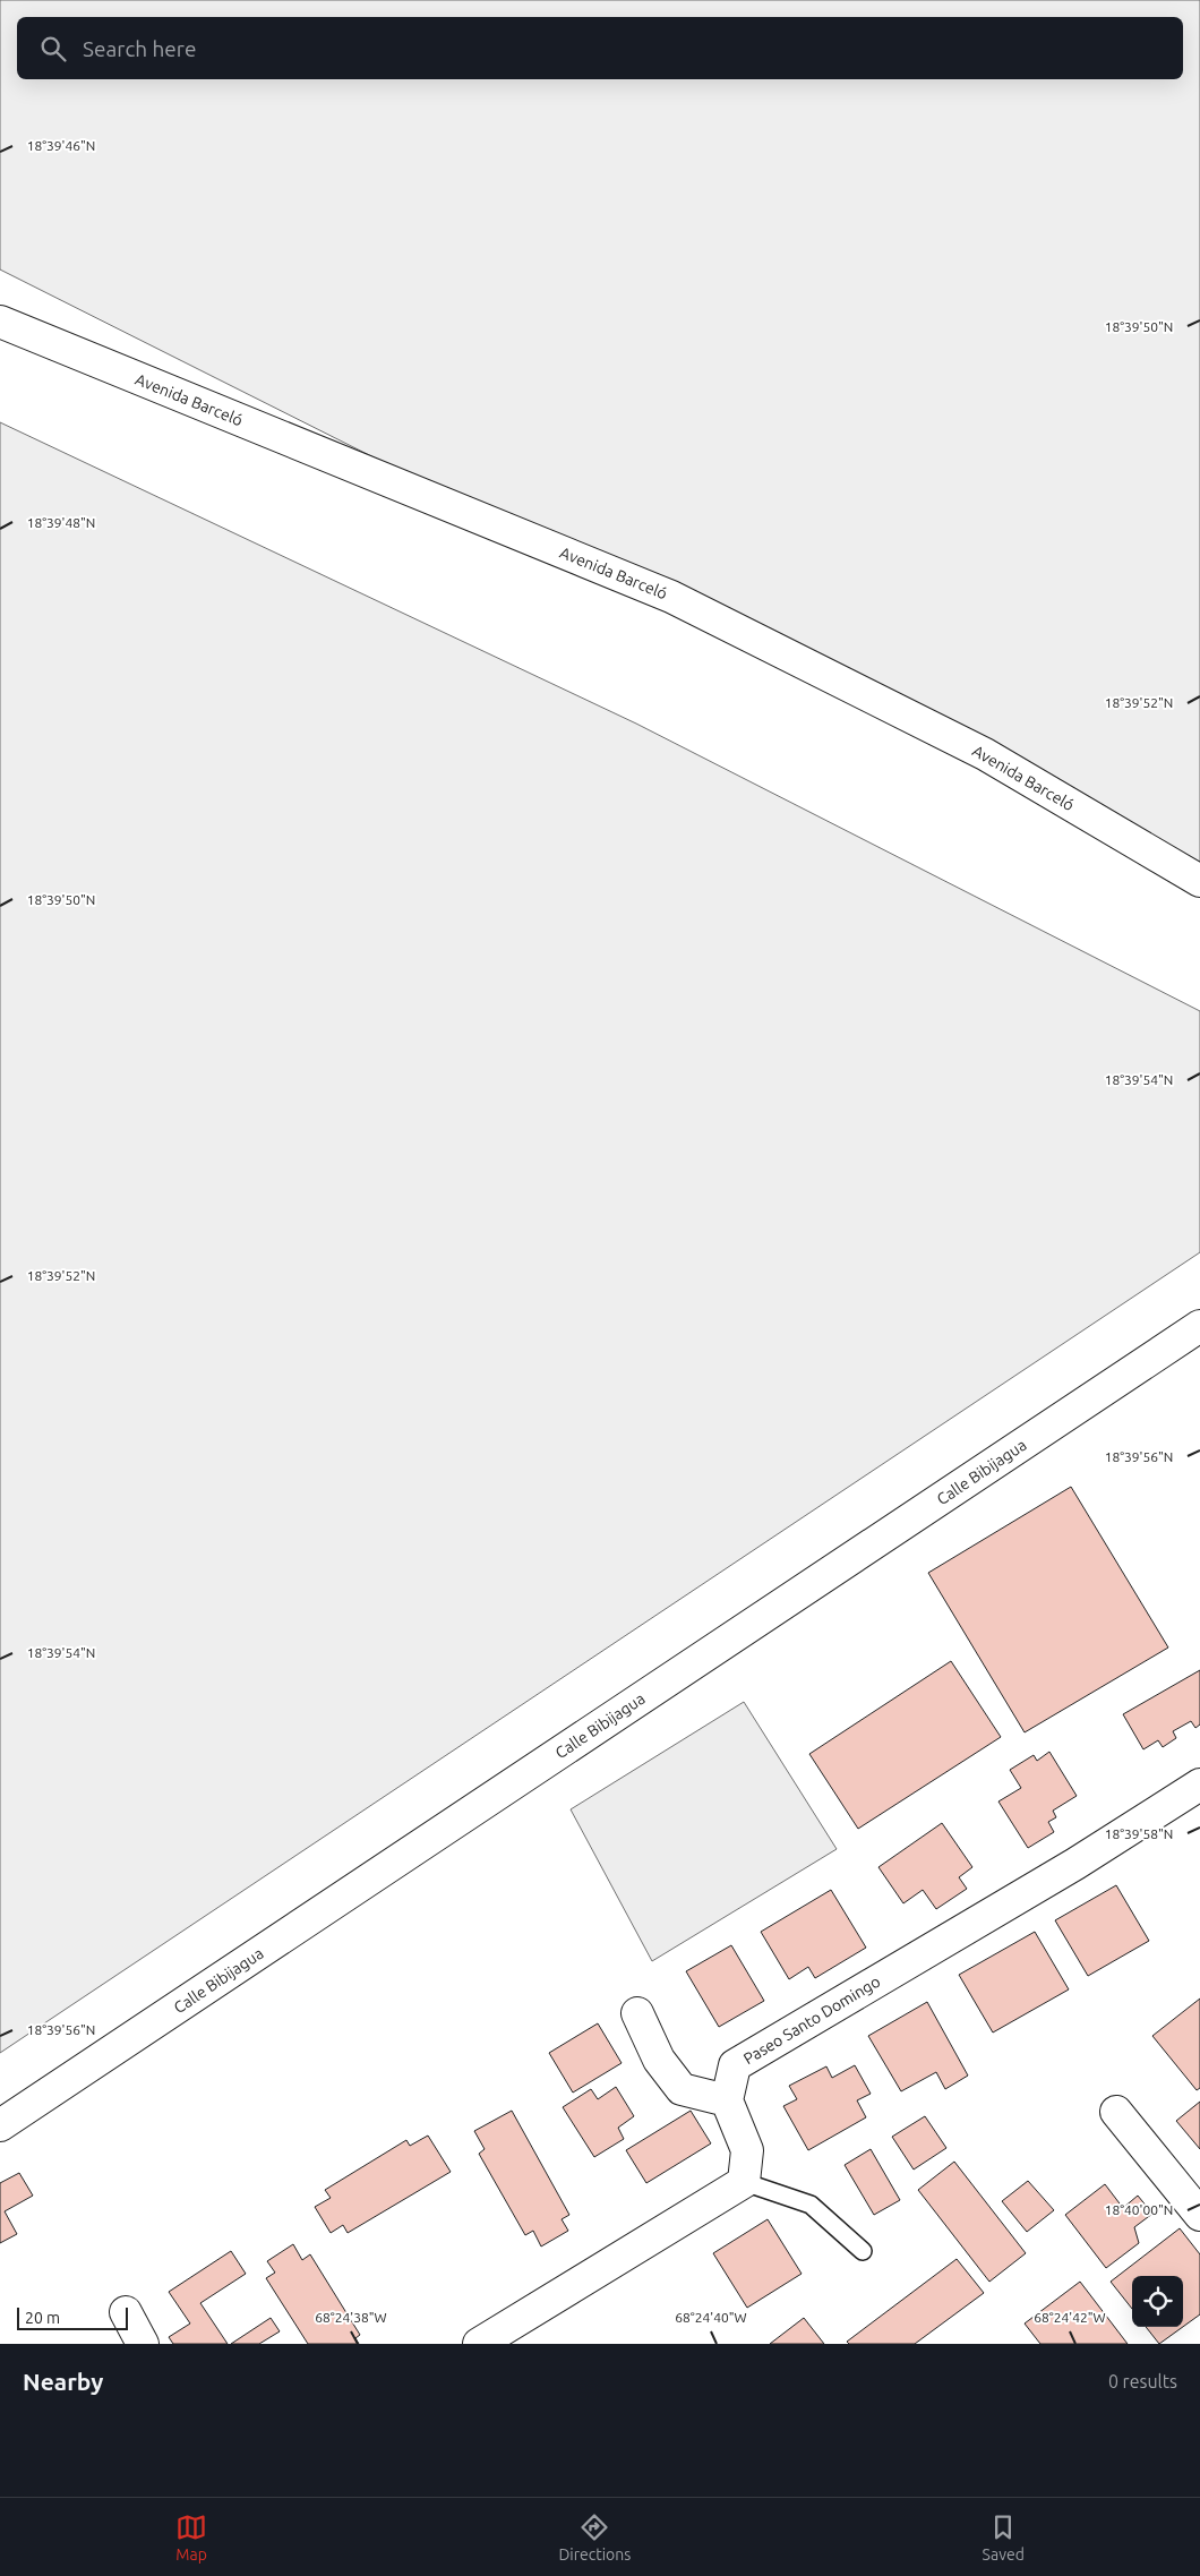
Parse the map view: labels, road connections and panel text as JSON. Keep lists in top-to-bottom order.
{
  "streets": {
    "street": ["Avenida Barceló", "Calle Bibijagua", "Paseo Santo Domingo"]
  },
  "scale_bar": "20 m",
  "page": {
    "search": "Search here",
    "scale": "20 m",
    "heading": ["Nearby", "0 results"],
    "nav": ["Map", "Directions", "Saved"]
  },
  "coordinates": [
    "18°39'46\"N",
    "18°39'50\"N",
    "18°39'48\"N",
    "18°39'52\"N",
    "18°39'54\"N",
    "18°39'56\"N",
    "18°39'58\"N",
    "18°40'00\"N",
    "68°24'38\"W",
    "68°24'40\"W",
    "68°24'42\"W"
  ]
}
